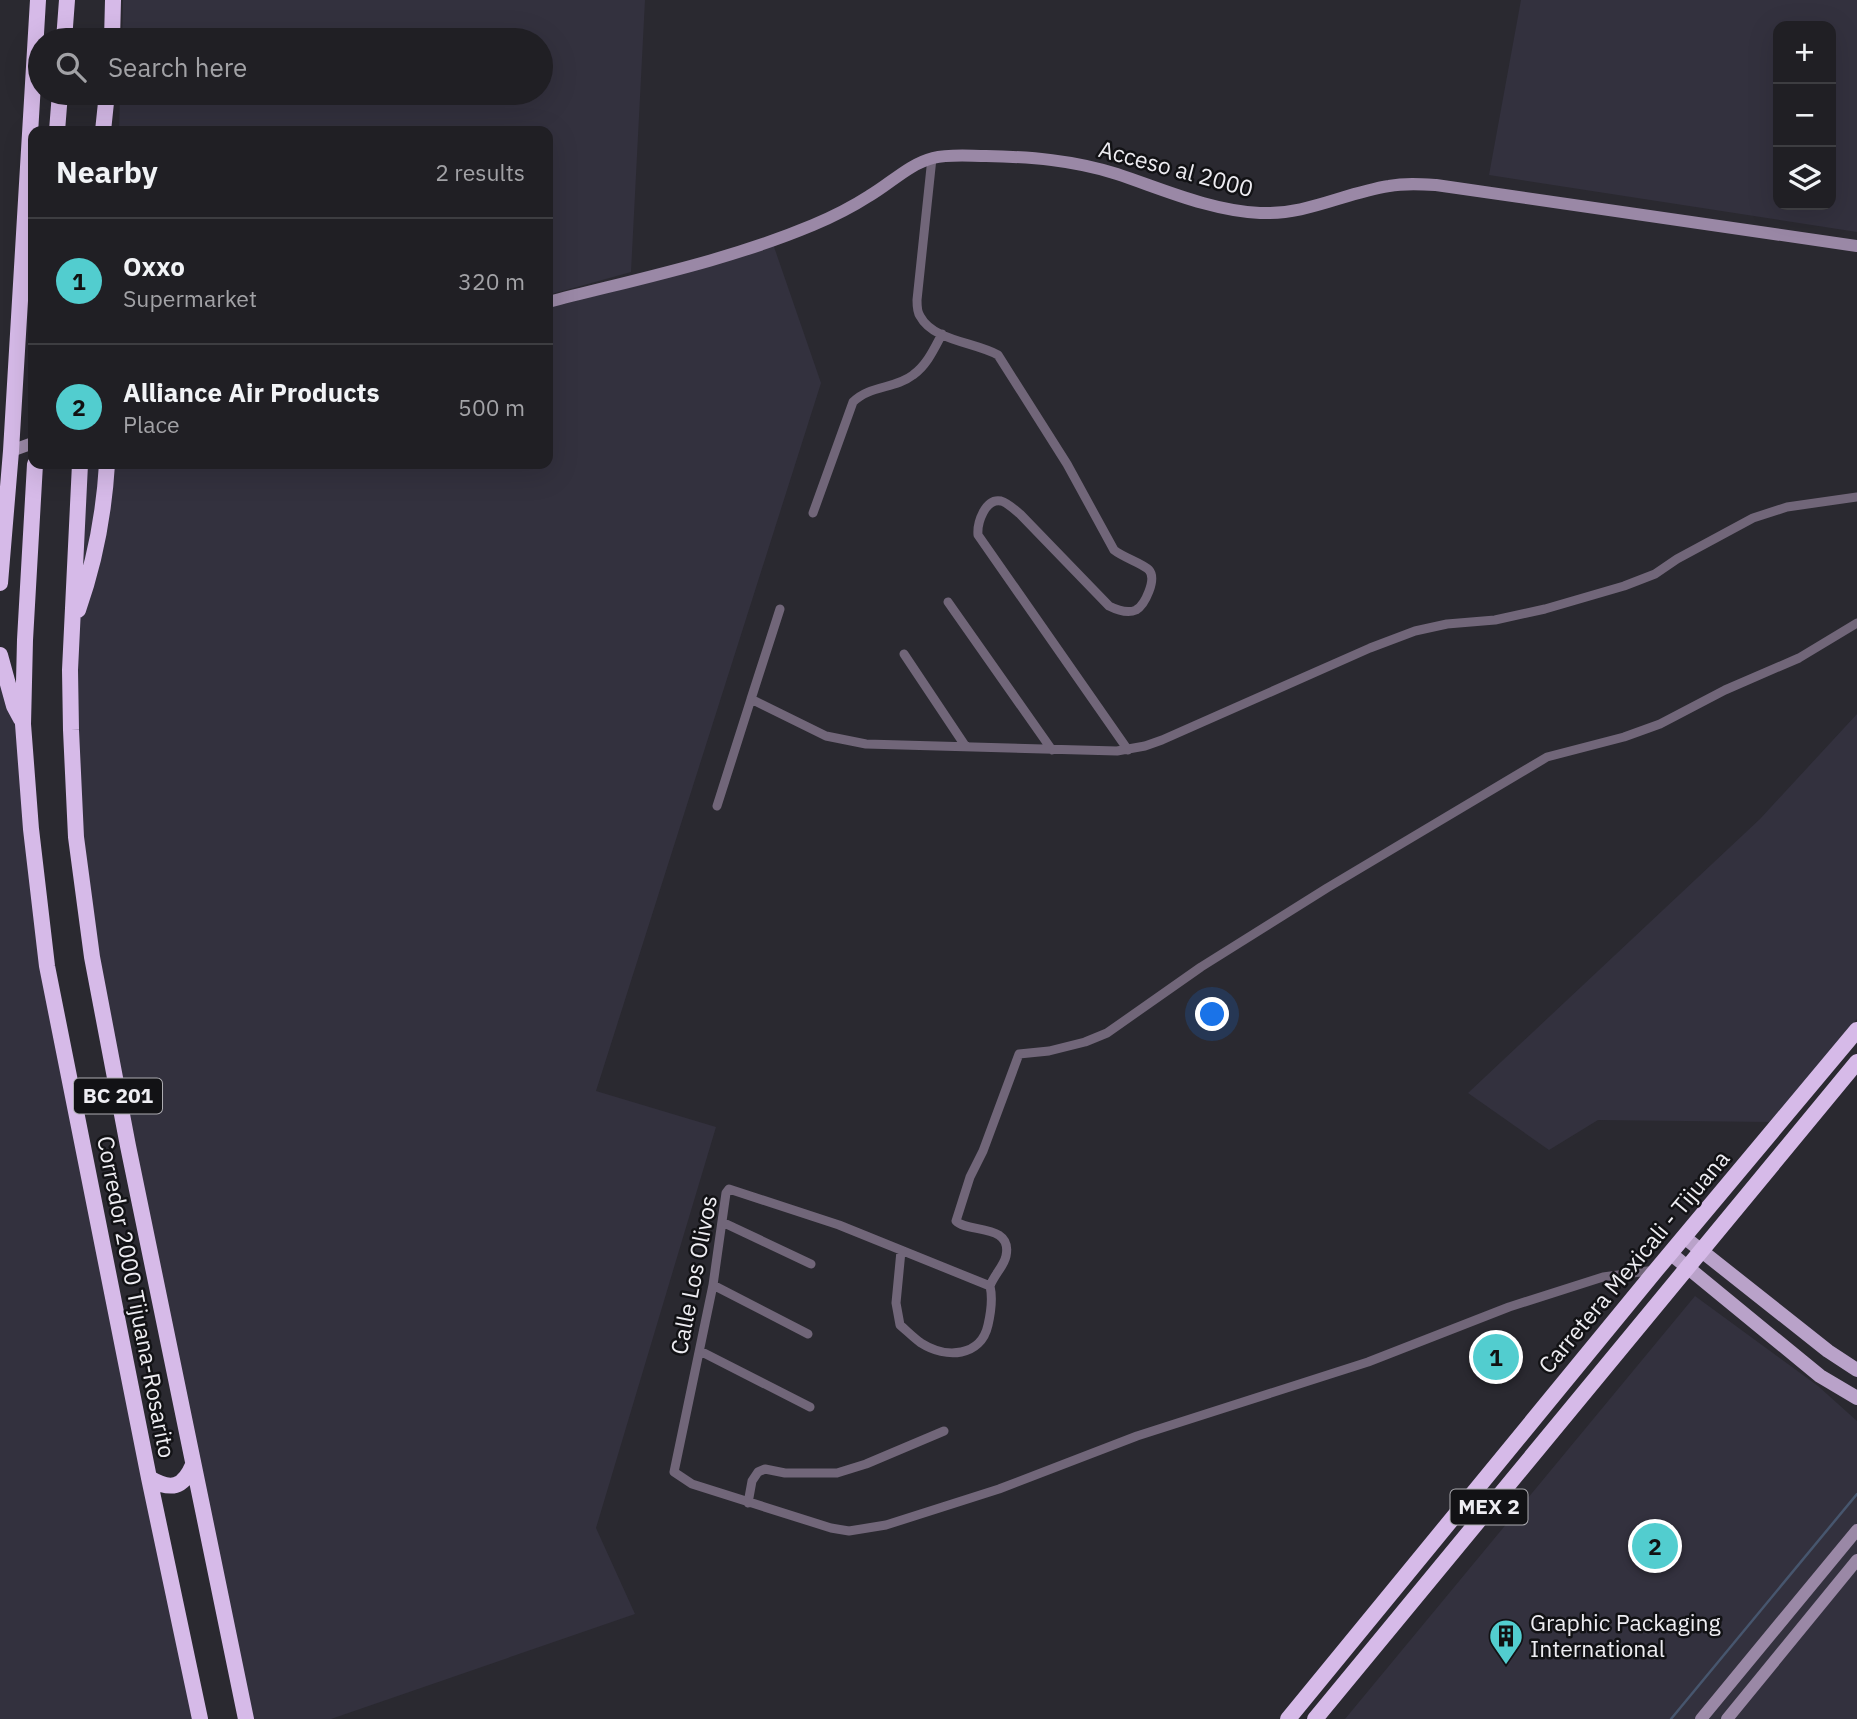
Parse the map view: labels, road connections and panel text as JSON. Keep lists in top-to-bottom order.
{
  "streets": {
    "highway": [
      "BC 201",
      "Carretera Mexicali - Tijuana",
      "Corredor 2000 Tijuana-Rosarito",
      "MEX 2"
    ],
    "street": ["Acceso al 2000", "Calle Los Olivos"]
  },
  "places": {
    "building": ["Graphic Packaging International"]
  },
  "page": {
    "map_buttons": ["+", "−"],
    "search": "Search here",
    "heading": ["Nearby", "2 results"],
    "list": [
      {
        "mark": "1",
        "name": "Oxxo",
        "note": "Supermarket",
        "value": "320 m"
      },
      {
        "mark": "2",
        "name": "Alliance Air Products",
        "note": "Place",
        "value": "500 m"
      }
    ],
    "pins": ["1", "2"]
  }
}
